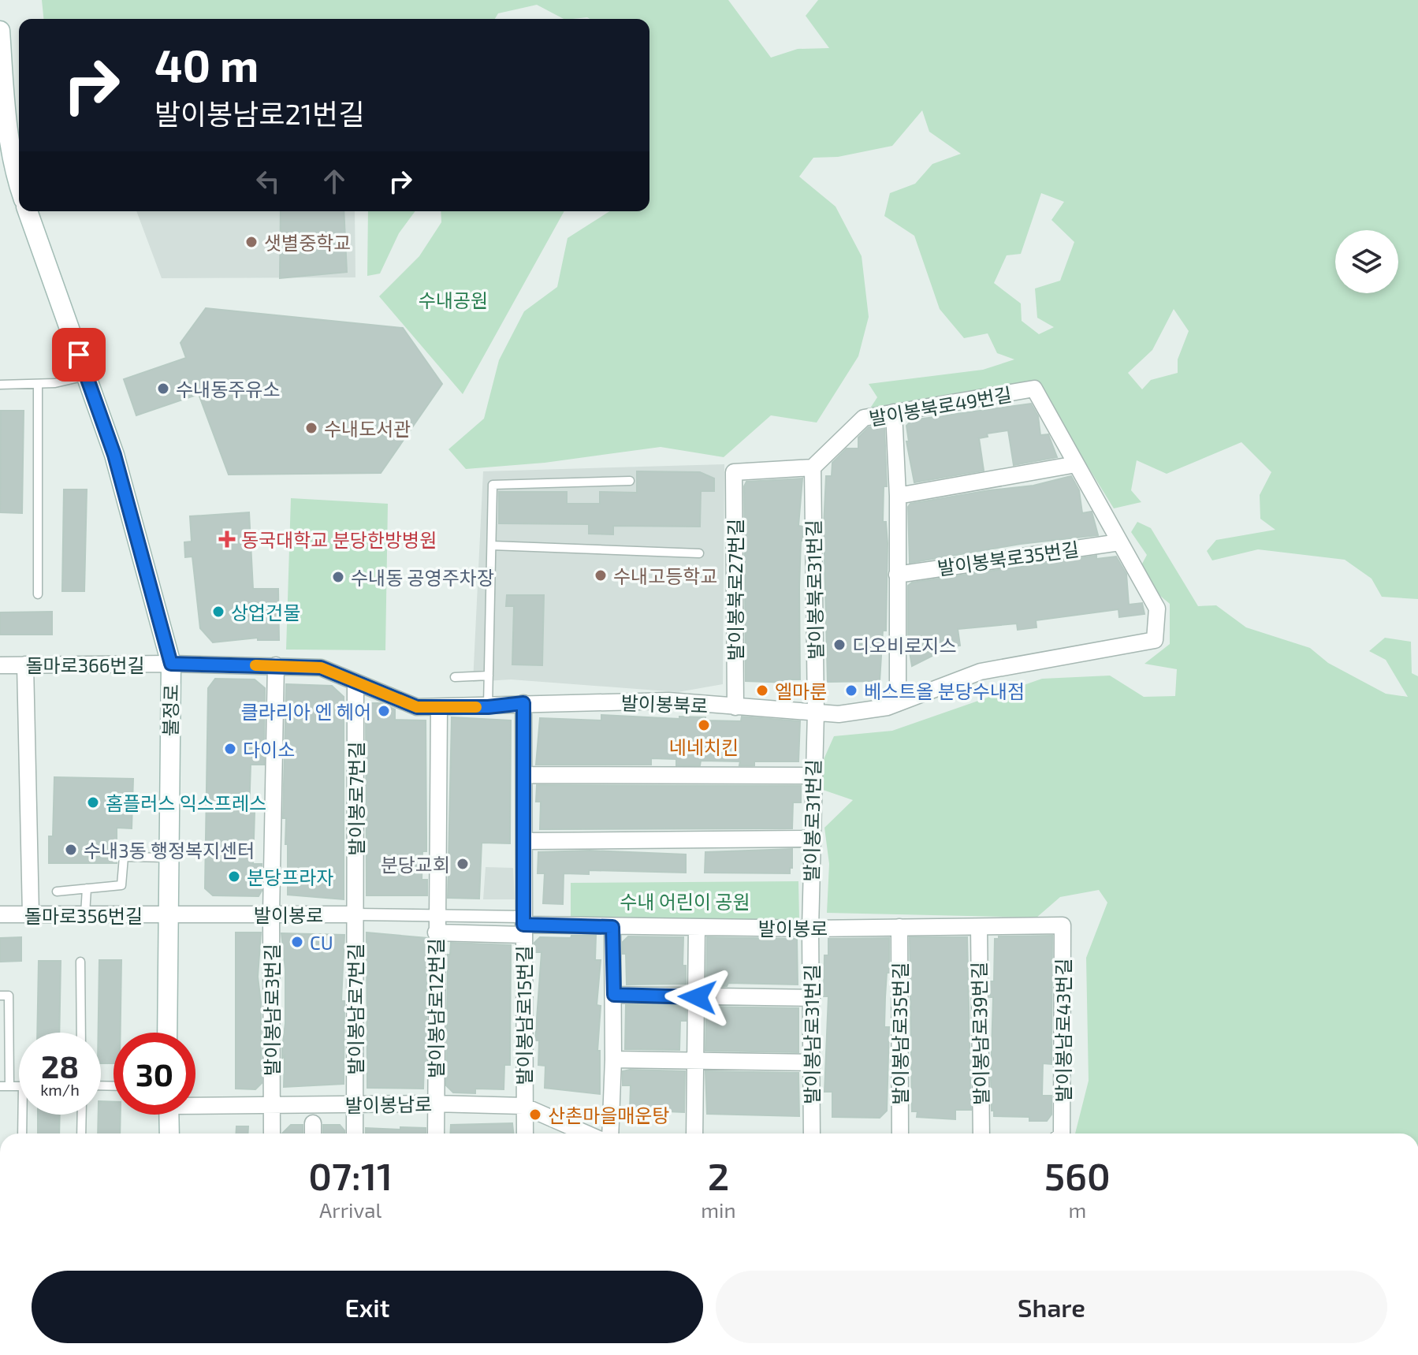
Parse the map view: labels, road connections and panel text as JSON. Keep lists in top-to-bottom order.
{
  "streets": {
    "main road": ["불정로"],
    "street": [
      "발이봉북로49번길",
      "발이봉북로35번길",
      "발이봉북로27번길",
      "발이봉북로31번길",
      "돌마로366번길",
      "발이봉북로",
      "발이봉로7번길",
      "발이봉로31번길",
      "발이봉로",
      "돌마로356번길",
      "발이봉남로12번길",
      "발이봉남로7번길",
      "발이봉남로3번길",
      "발이봉남로15번길",
      "발이봉남로43번길",
      "발이봉남로35번길",
      "발이봉남로39번길",
      "발이봉남로31번길",
      "발이봉남로"
    ]
  },
  "crossings": [
    ["발이봉북로49번길", "발이봉북로35번길"],
    ["발이봉북로49번길", "발이봉북로27번길"],
    ["발이봉북로49번길", "발이봉북로31번길"],
    ["발이봉북로49번길", "발이봉북로"],
    ["발이봉북로27번길", "발이봉북로31번길"],
    ["발이봉북로27번길", "발이봉북로"],
    ["발이봉북로31번길", "발이봉북로"],
    ["발이봉북로31번길", "발이봉로31번길"],
    ["돌마로366번길", "발이봉북로"],
    ["돌마로366번길", "불정로"],
    ["발이봉북로", "불정로"],
    ["발이봉북로", "발이봉로7번길"],
    ["발이봉북로", "발이봉로31번길"],
    ["발이봉북로", "발이봉남로12번길"],
    ["발이봉북로", "발이봉남로3번길"],
    ["발이봉북로", "발이봉남로15번길"],
    ["불정로", "발이봉로"],
    ["불정로", "돌마로356번길"],
    ["발이봉로7번길", "발이봉로"],
    ["발이봉로7번길", "발이봉남로7번길"],
    ["발이봉로31번길", "발이봉로"],
    ["발이봉로31번길", "발이봉남로31번길"],
    ["발이봉로", "돌마로356번길"],
    ["발이봉로", "발이봉남로12번길"],
    ["발이봉로", "발이봉남로7번길"],
    ["발이봉로", "발이봉남로3번길"],
    ["발이봉로", "발이봉남로15번길"],
    ["발이봉로", "발이봉남로43번길"],
    ["발이봉로", "발이봉남로35번길"],
    ["발이봉로", "발이봉남로39번길"],
    ["발이봉로", "발이봉남로31번길"],
    ["발이봉남로12번길", "발이봉남로"],
    ["발이봉남로7번길", "발이봉남로"],
    ["발이봉남로3번길", "발이봉남로"],
    ["발이봉남로15번길", "발이봉남로"]
  ],
  "parks": ["수내공원", "수내 어린이 공원"],
  "places": {
    "other": [
      "샛별중학교",
      "수내동주유소",
      "수내도서관",
      "수내고등학교",
      "수내동 공영주차장",
      "상업건물",
      "디오비로지스",
      "엘마룬",
      "베스트올 분당수내점",
      "클라리아 엔 헤어",
      "네네치킨",
      "다이소",
      "홈플러스 익스프레스",
      "수내3동 행정복지센터",
      "분당교회",
      "분당프라자",
      "CU",
      "산촌마을매운탕"
    ],
    "health": ["동국대학교 분당한방병원"]
  },
  "page": {
    "turn": ["40 m", "발이봉남로21번길"],
    "speed": "28 km/h",
    "limit": "30",
    "eta": [
      "07:11",
      "Arrival",
      "2",
      "min",
      "560",
      "m"
    ],
    "buttons": ["Exit", "Share"]
  }
}
